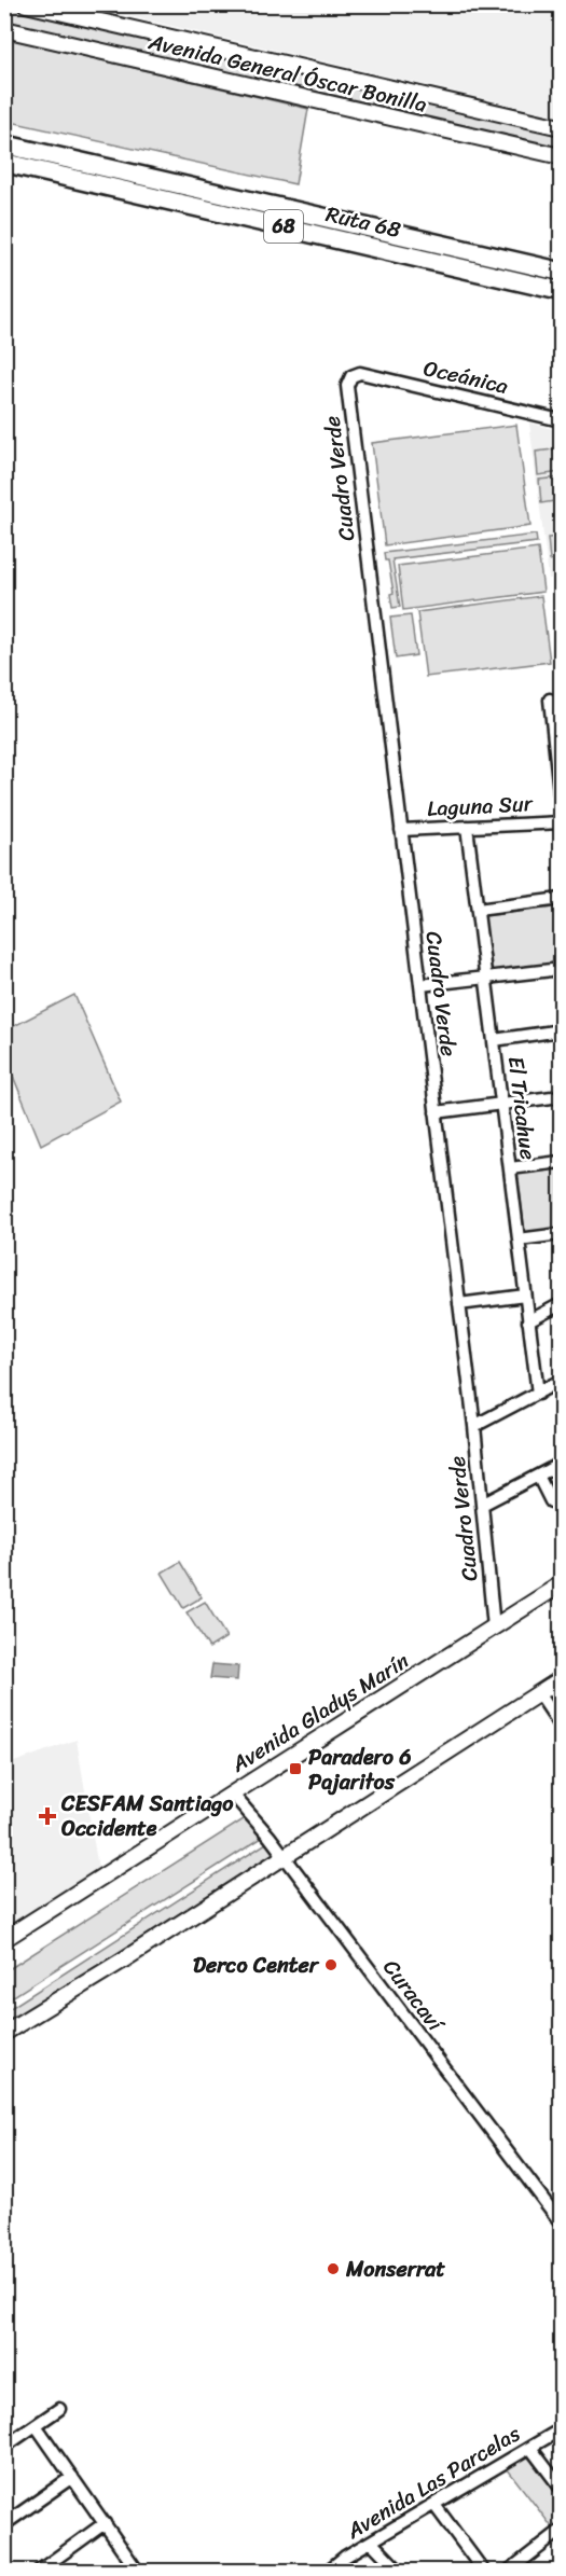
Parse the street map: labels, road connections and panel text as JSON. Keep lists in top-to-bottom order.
{
  "streets": {
    "highway": ["Ruta 68", "68"],
    "main road": ["Avenida General Óscar Bonilla", "Avenida Gladys Marín"],
    "street": [
      "Oceánica",
      "Cuadro Verde",
      "Laguna Sur",
      "El Tricahue",
      "Curacaví",
      "Avenida Las Parcelas"
    ]
  },
  "crossings": [
    ["Oceánica", "Cuadro Verde"],
    ["Cuadro Verde", "Laguna Sur"],
    ["Cuadro Verde", "Avenida Gladys Marín"],
    ["Laguna Sur", "El Tricahue"],
    ["Avenida Gladys Marín", "Curacaví"]
  ],
  "places": {
    "transit": ["Paradero 6 Pajaritos"],
    "health": ["CESFAM Santiago Occidente"],
    "other": ["Derco Center", "Monserrat"]
  }
}
